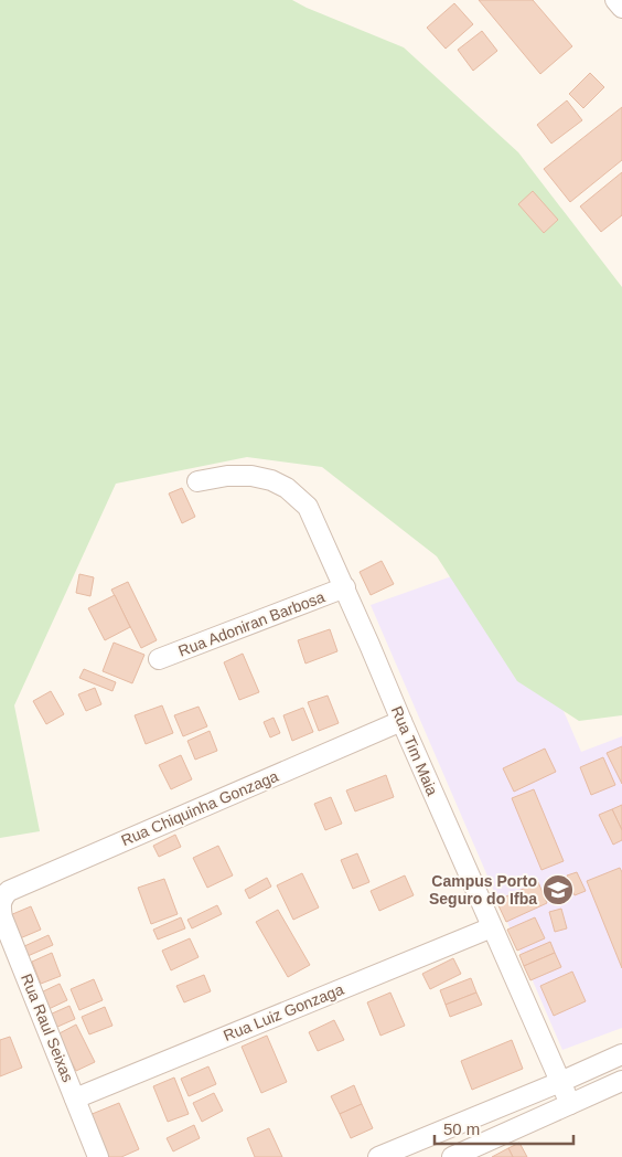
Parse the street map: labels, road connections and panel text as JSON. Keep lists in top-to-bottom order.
{
  "streets": {
    "street": [
      "Rua Adoniran Barbosa",
      "Rua Tim Maia",
      "Rua Chiquinha Gonzaga",
      "Rua Luiz Gonzaga",
      "Rua Raul Seixas"
    ]
  },
  "crossings": [
    ["Rua Adoniran Barbosa", "Rua Tim Maia"],
    ["Rua Tim Maia", "Rua Chiquinha Gonzaga"],
    ["Rua Tim Maia", "Rua Luiz Gonzaga"],
    ["Rua Chiquinha Gonzaga", "Rua Raul Seixas"],
    ["Rua Luiz Gonzaga", "Rua Raul Seixas"]
  ],
  "places": {
    "school or university": ["Campus Porto Seguro do Ifba"]
  },
  "scale_bar": "50 m"
}
